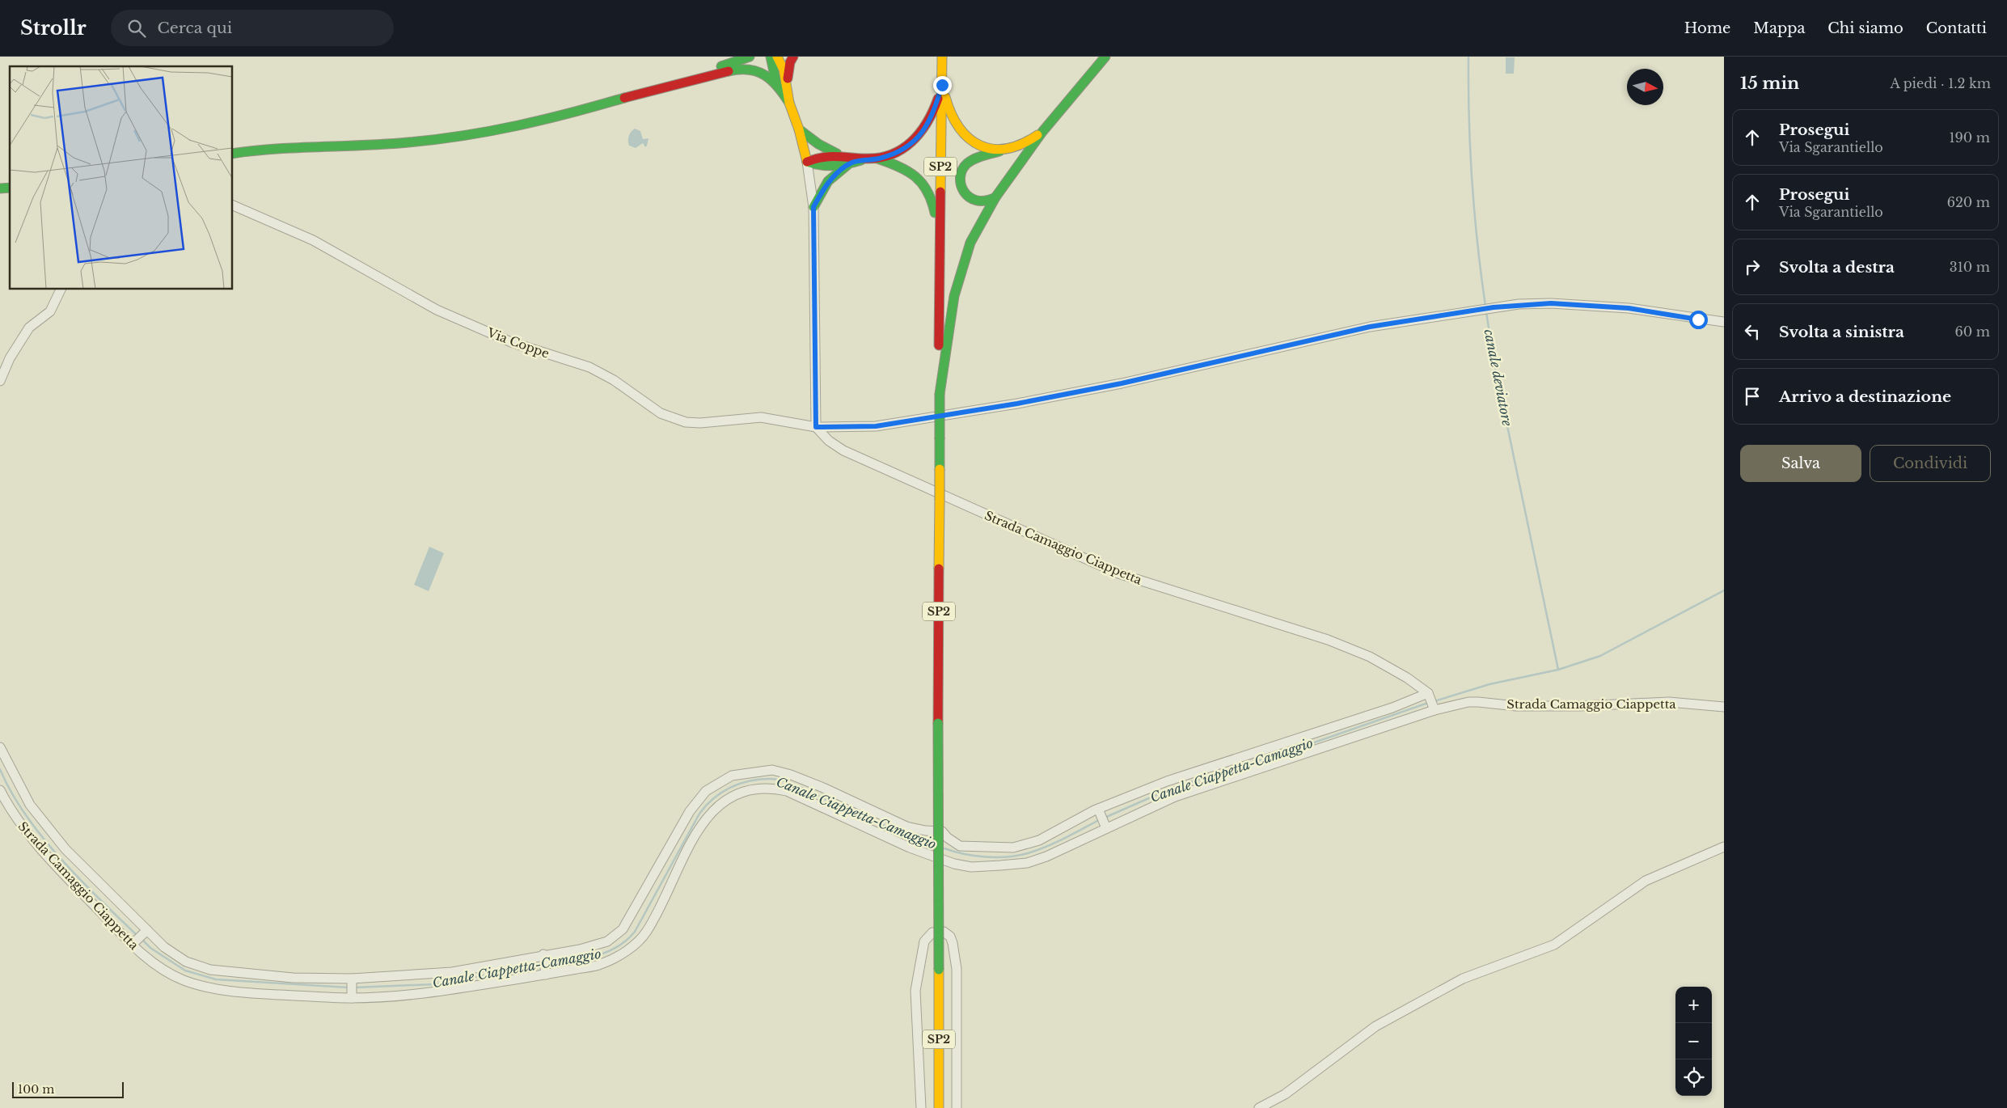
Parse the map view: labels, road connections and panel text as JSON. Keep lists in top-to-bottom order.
{
  "streets": {
    "main road": ["SP2"],
    "street": ["Via Coppe", "Strada Camaggio Ciappetta"]
  },
  "crossings": [
    ["Via Coppe", "Strada Camaggio Ciappetta"]
  ],
  "water": ["canale deviatore", "Canale Ciappetta-Camaggio"],
  "scale_bar": "100 m",
  "north": "right",
  "page": {
    "header": "Strollr",
    "search": "Cerca qui",
    "nav": [
      "Home",
      "Mappa",
      "Chi siamo",
      "Contatti"
    ],
    "heading": ["15 min", "A piedi · 1.2 km"],
    "list": [
      ["Prosegui", "Via Sgarantiello", "190 m"],
      ["Prosegui", "Via Sgarantiello", "620 m"],
      ["Svolta a destra", "310 m"],
      ["Svolta a sinistra", "60 m"],
      "Arrivo a destinazione"
    ],
    "buttons": ["Salva", "Condividi"],
    "map_buttons": ["+", "−"],
    "scale": "100 m"
  }
}
